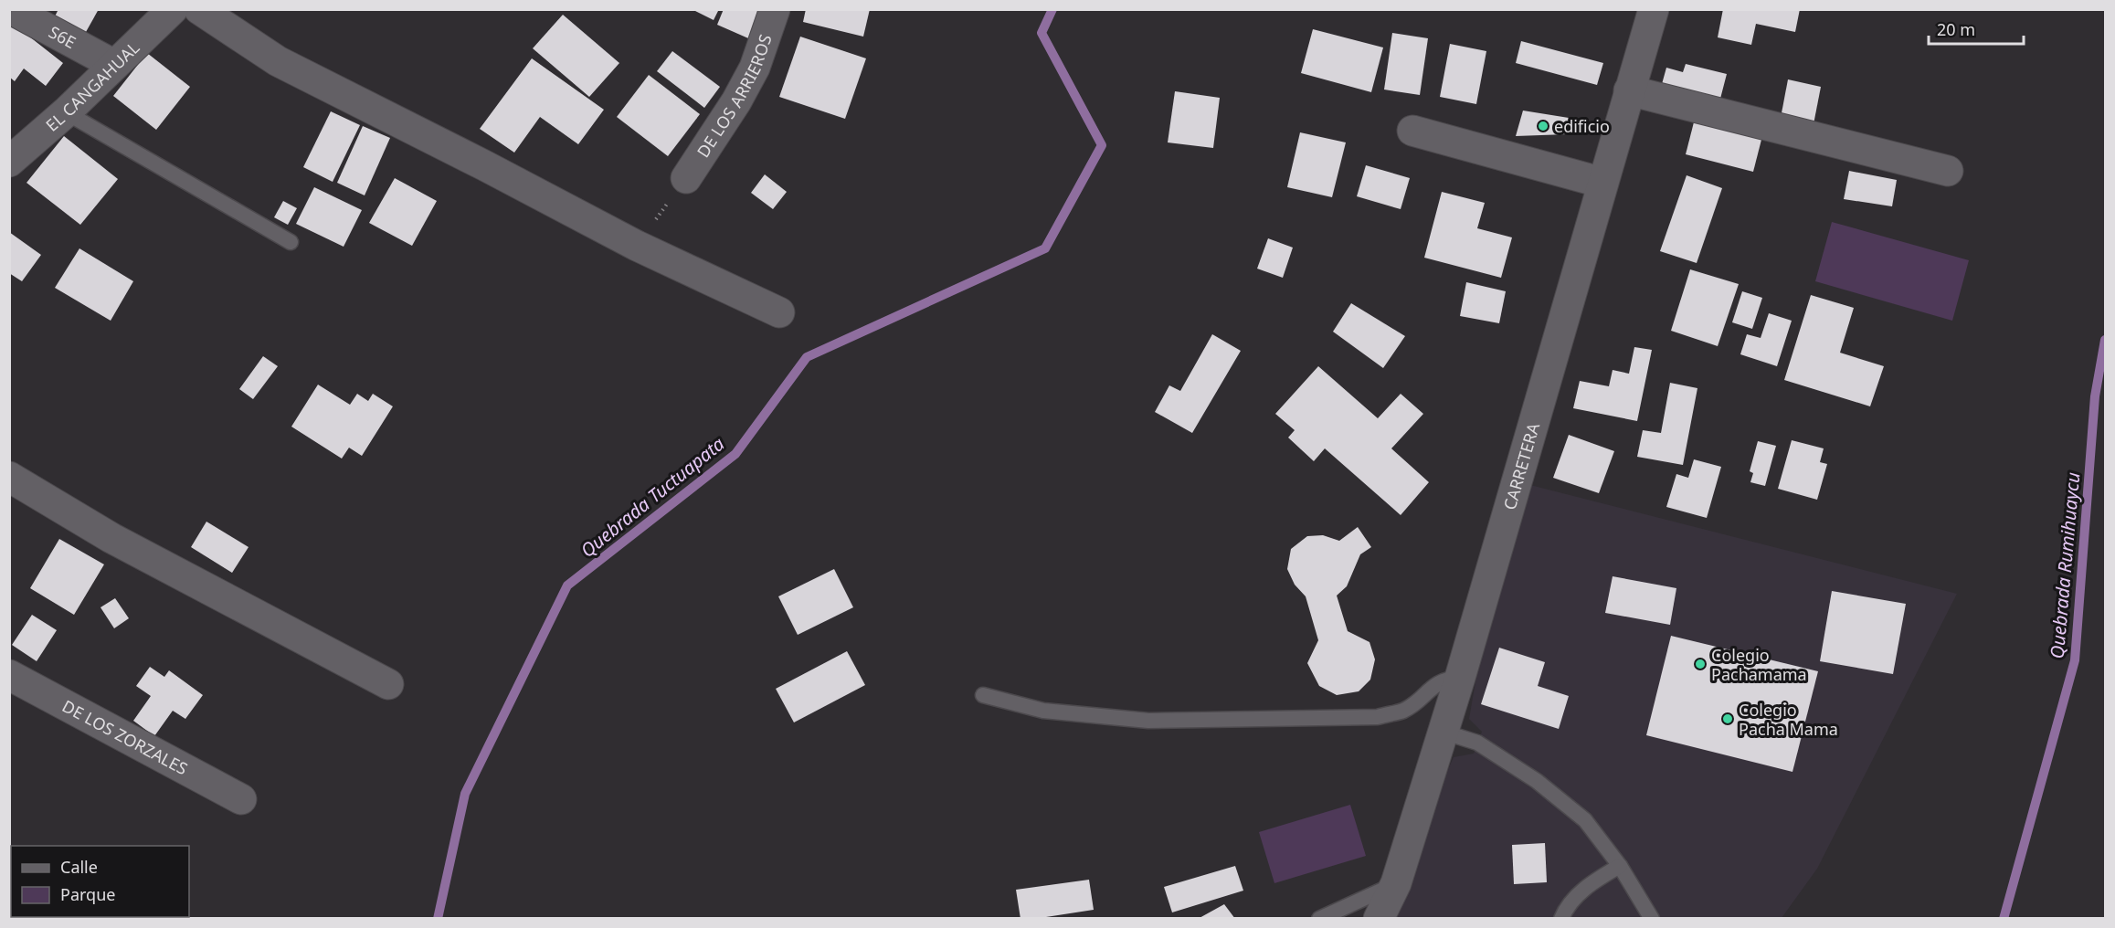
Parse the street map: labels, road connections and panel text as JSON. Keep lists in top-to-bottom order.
{
  "streets": {
    "street": [
      "S6E",
      "EL CANGAHUAL",
      "DE LOS ARRIEROS",
      "CARRETERA",
      "DE LOS ZORZALES"
    ]
  },
  "crossings": [
    ["S6E", "EL CANGAHUAL"]
  ],
  "water": ["Quebrada Tuctuapata", "Quebrada Rumihuaycu"],
  "places": ["edificio", "Colegio Pachamama", "Colegio Pacha Mama"],
  "legend": ["Calle", "Parque"],
  "scale_bar": "20 m"
}
